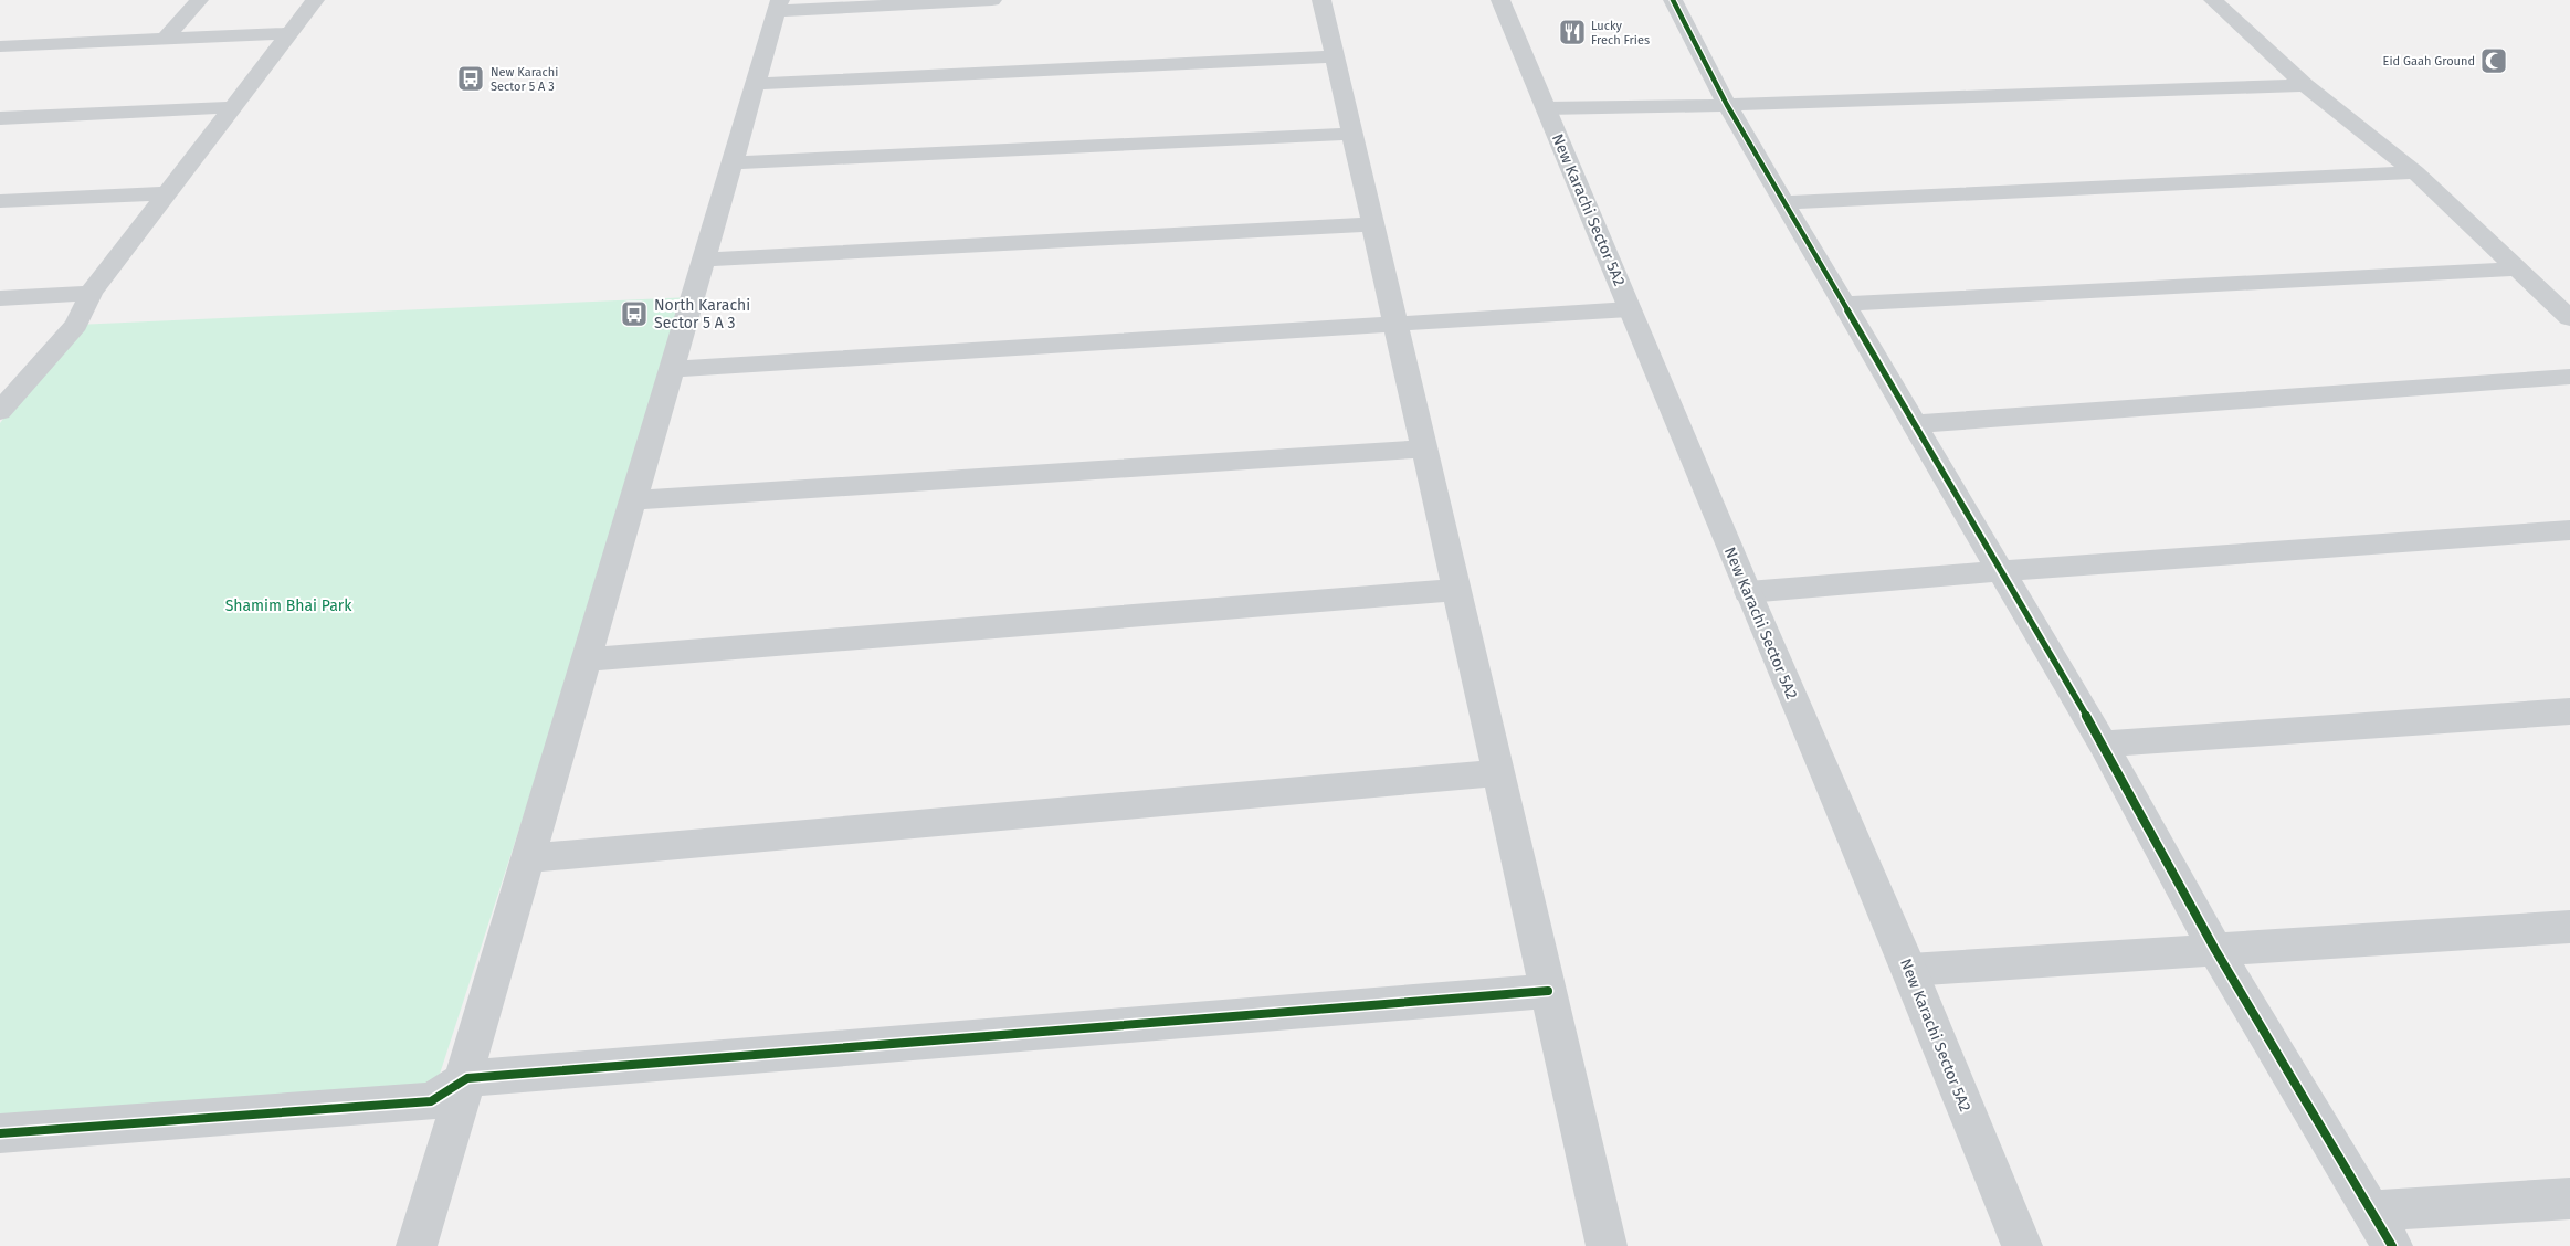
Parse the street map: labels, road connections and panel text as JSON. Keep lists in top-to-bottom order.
{
  "streets": {
    "street": ["New Karachi Sector 5A2"]
  },
  "parks": ["Shamim Bhai Park"],
  "places": {
    "restaurant": ["Lucky Frech Fries"],
    "mosque": ["Eid Gaah Ground"],
    "bus stop": ["New Karachi Sector 5 A 3", "North Karachi Sector 5 A 3"]
  }
}
